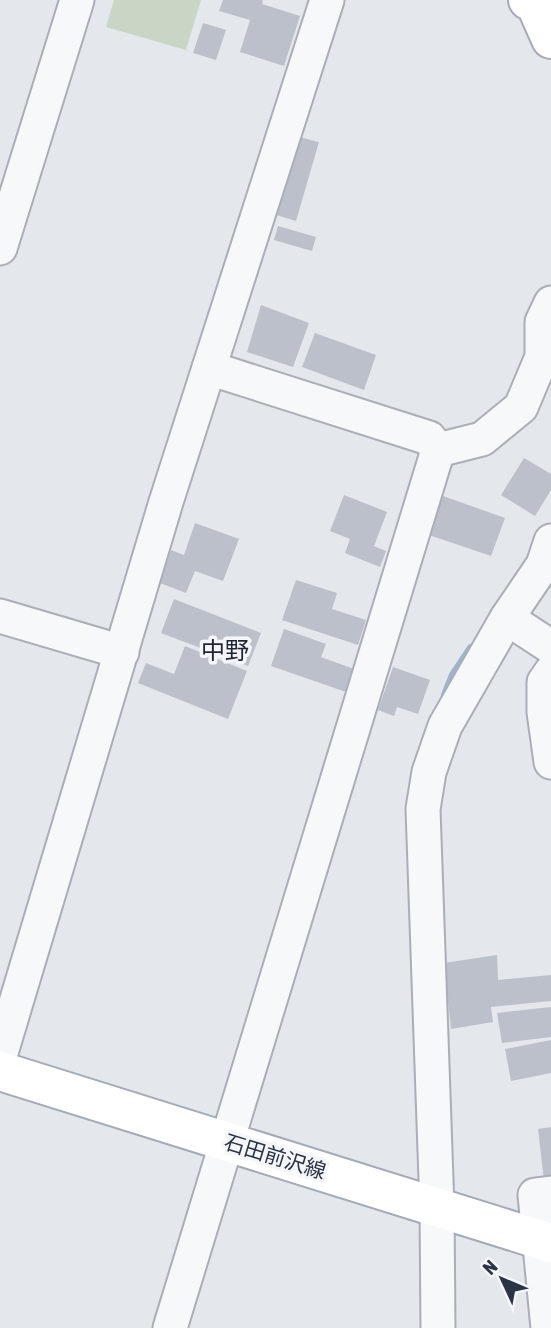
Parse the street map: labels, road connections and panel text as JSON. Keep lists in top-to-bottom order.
{
  "streets": {
    "main road": ["石田前沢線"]
  },
  "districts": ["中野"],
  "north": "top left"
}
